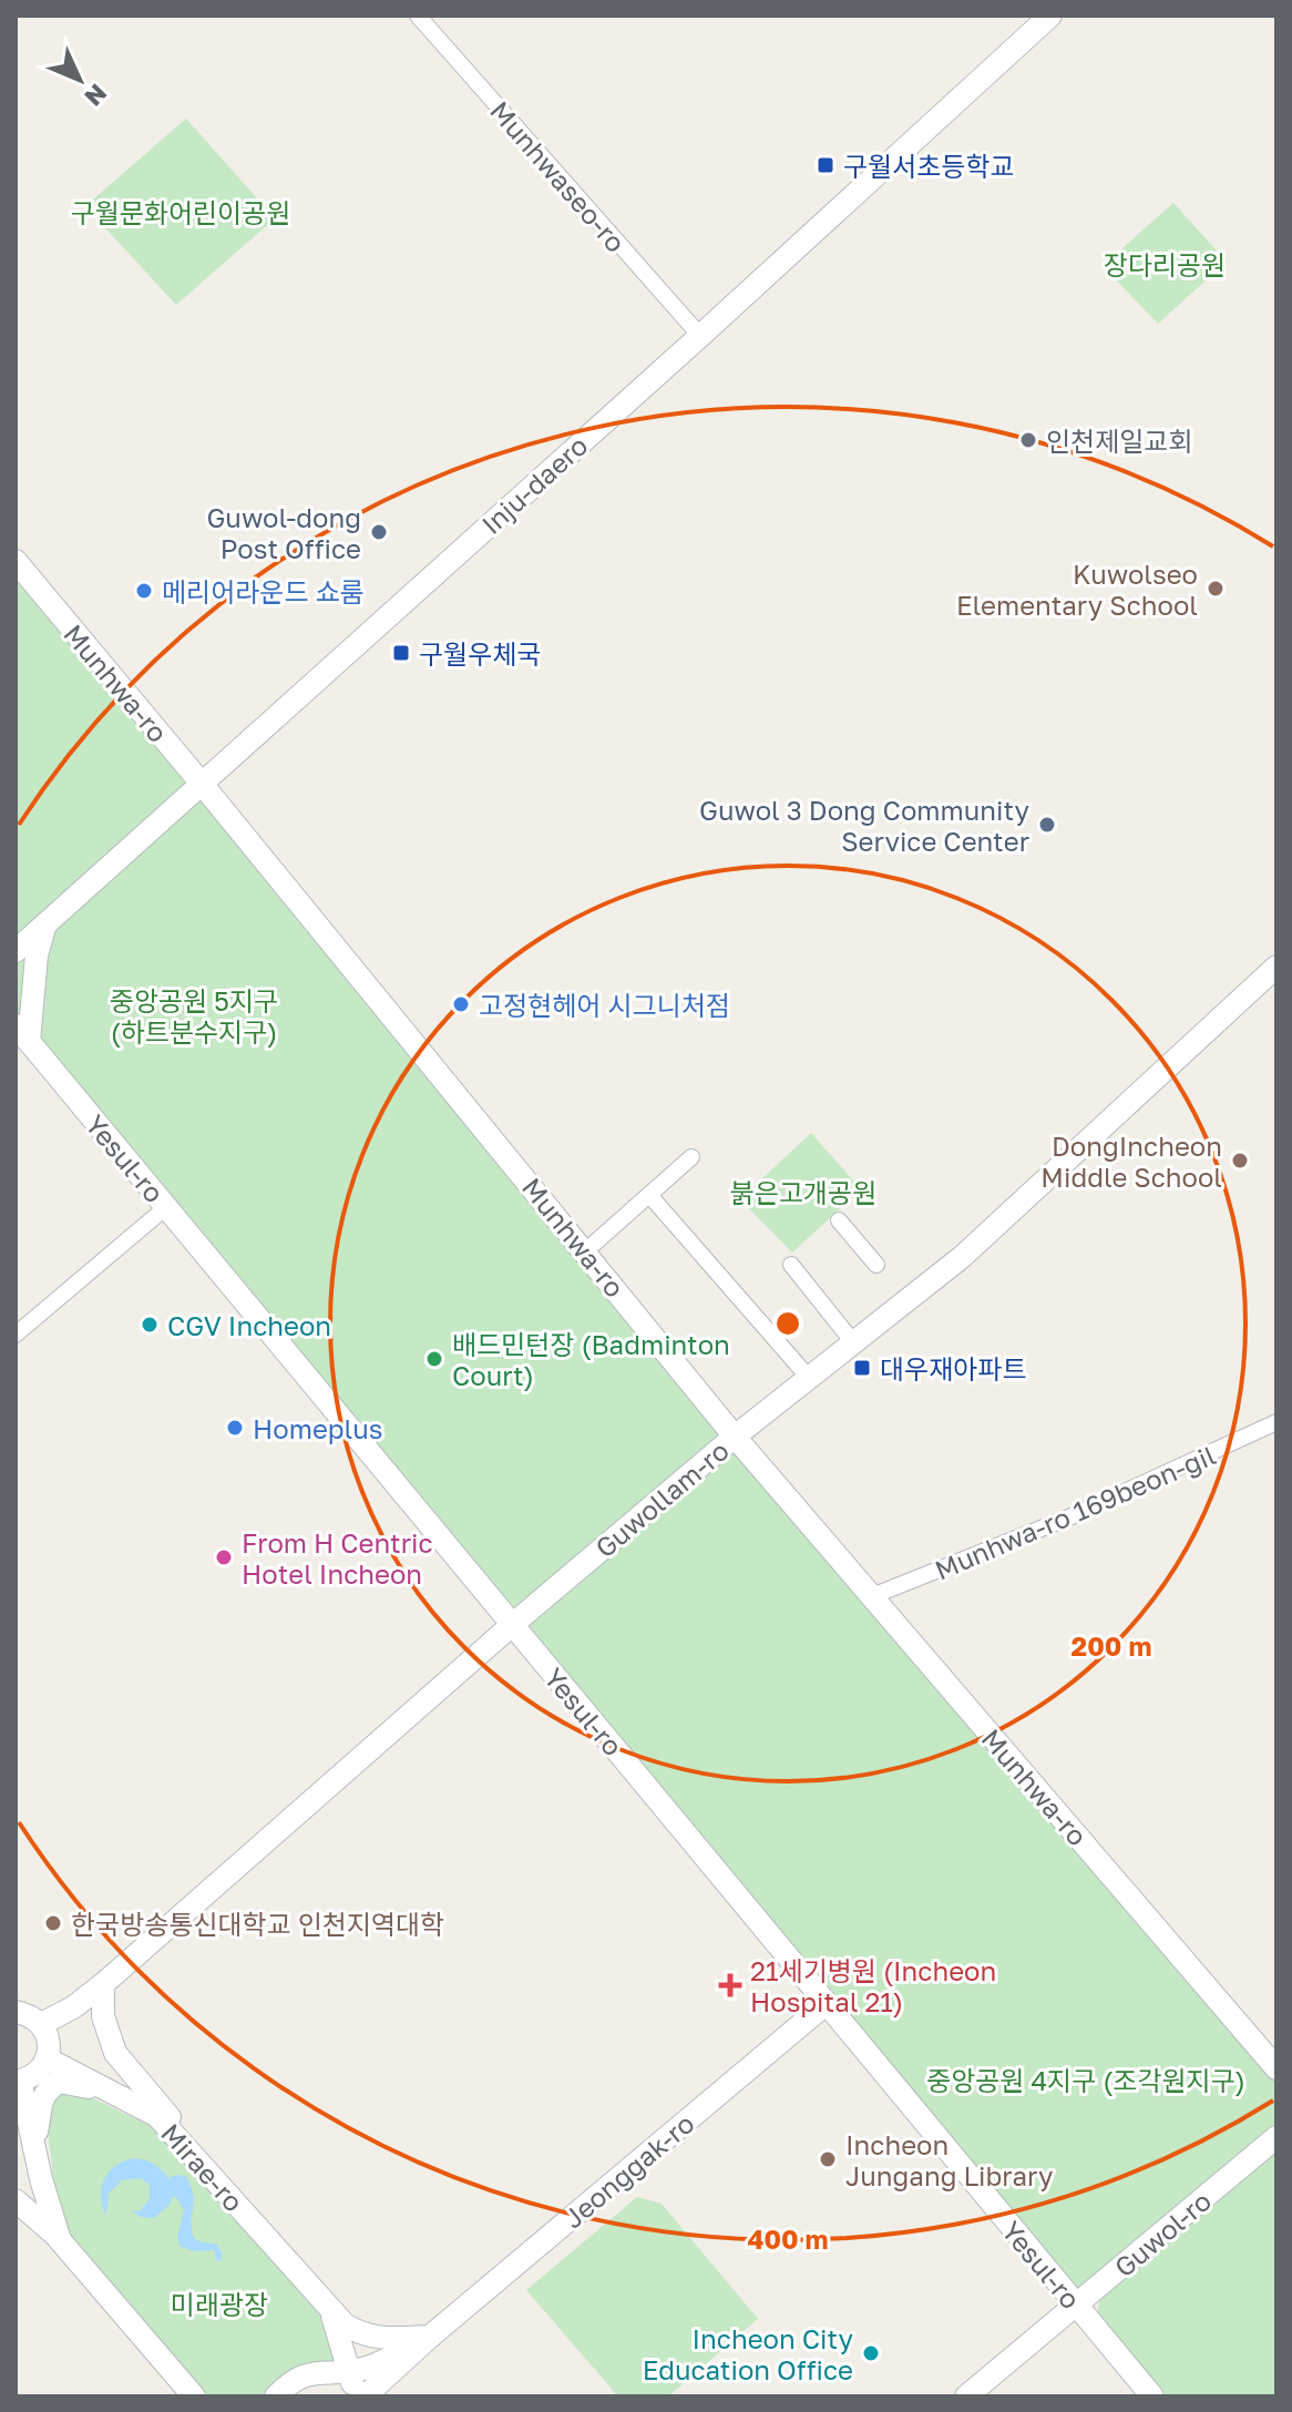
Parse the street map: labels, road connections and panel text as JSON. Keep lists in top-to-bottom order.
{
  "streets": {
    "main road": [
      "Inju-daero",
      "Munhwa-ro",
      "Yesul-ro",
      "Guwollam-ro",
      "Mirae-ro",
      "Jeonggak-ro",
      "Guwol-ro"
    ],
    "street": ["Munhwaseo-ro", "Munhwa-ro 169beon-gil"]
  },
  "crossings": [
    ["Munhwaseo-ro", "Inju-daero"],
    ["Inju-daero", "Munhwa-ro"],
    ["Munhwa-ro", "Guwollam-ro"],
    ["Munhwa-ro", "Munhwa-ro 169beon-gil"],
    ["Yesul-ro", "Guwollam-ro"],
    ["Yesul-ro", "Jeonggak-ro"],
    ["Yesul-ro", "Guwol-ro"]
  ],
  "parks": [
    "구월문화어린이공원",
    "장다리공원",
    "중앙공원 5지구 (하트분수지구)",
    "붉은고개공원",
    "중앙공원 4지구 (조각원지구)",
    "미래광장"
  ],
  "places": {
    "transit": ["구월서초등학교", "구월우체국", "대우재아파트"],
    "other": [
      "인천제일교회",
      "Guwol-dong Post Office",
      "Kuwolseo Elementary School",
      "메리어라운드 쇼룸",
      "Guwol 3 Dong Community Service Center",
      "고정현헤어 시그니처점",
      "DongIncheon Middle School",
      "CGV Incheon",
      "배드민턴장 (Badminton Court)",
      "Homeplus",
      "From H Centric Hotel Incheon",
      "한국방송통신대학교 인천지역대학",
      "Incheon Jungang Library",
      "Incheon City Education Office"
    ],
    "health": ["21세기병원 (Incheon Hospital 21)"]
  },
  "north": "bottom right",
  "rings": ["200 m", "400 m"]
}
